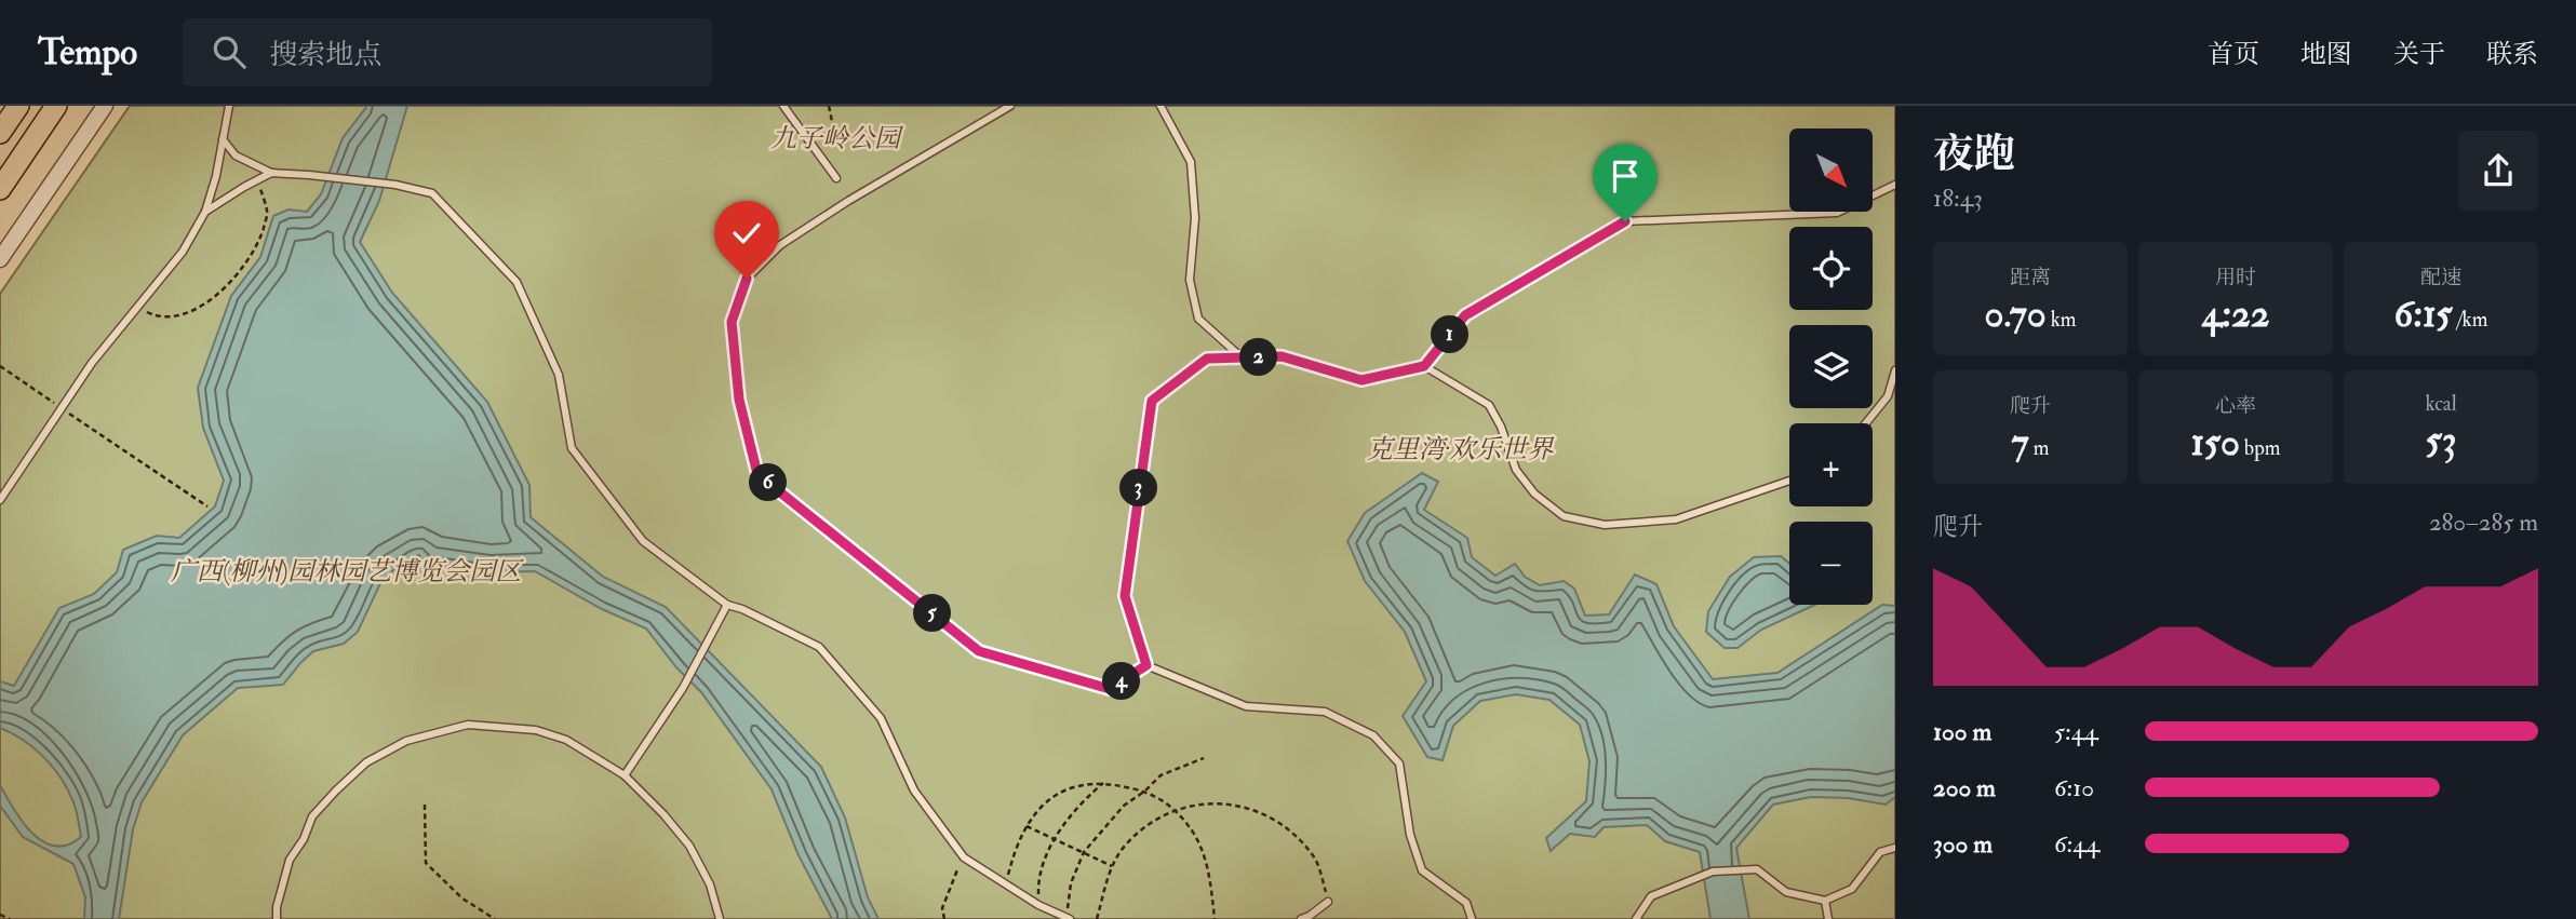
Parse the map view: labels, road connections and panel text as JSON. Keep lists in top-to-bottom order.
{
  "parks": ["九子岭公园", "克里湾·欢乐世界", "广西(柳州)园林园艺博览会园区"],
  "north": "bottom right",
  "page": {
    "header": "Tempo",
    "search": "搜索地点",
    "nav": [
      "首页",
      "地图",
      "关于",
      "联系"
    ],
    "heading": ["夜跑", "18:43"],
    "map_buttons": ["+", "−"],
    "stats": [
      ["距离", "0.70 km"],
      ["用时", "4:22"],
      ["配速", "6:15 /km"],
      ["爬升", "7 m"],
      ["心率", "150 bpm"],
      ["kcal", "53"]
    ],
    "pins": [
      "1",
      "2",
      "6",
      "3",
      "5",
      "4"
    ],
    "chart": ["爬升", "280–285 m"],
    "list": [
      {
        "name": "100 m",
        "note": "5:44"
      },
      {
        "name": "200 m",
        "note": "6:10"
      },
      {
        "name": "300 m",
        "note": "6:44"
      }
    ]
  }
}
